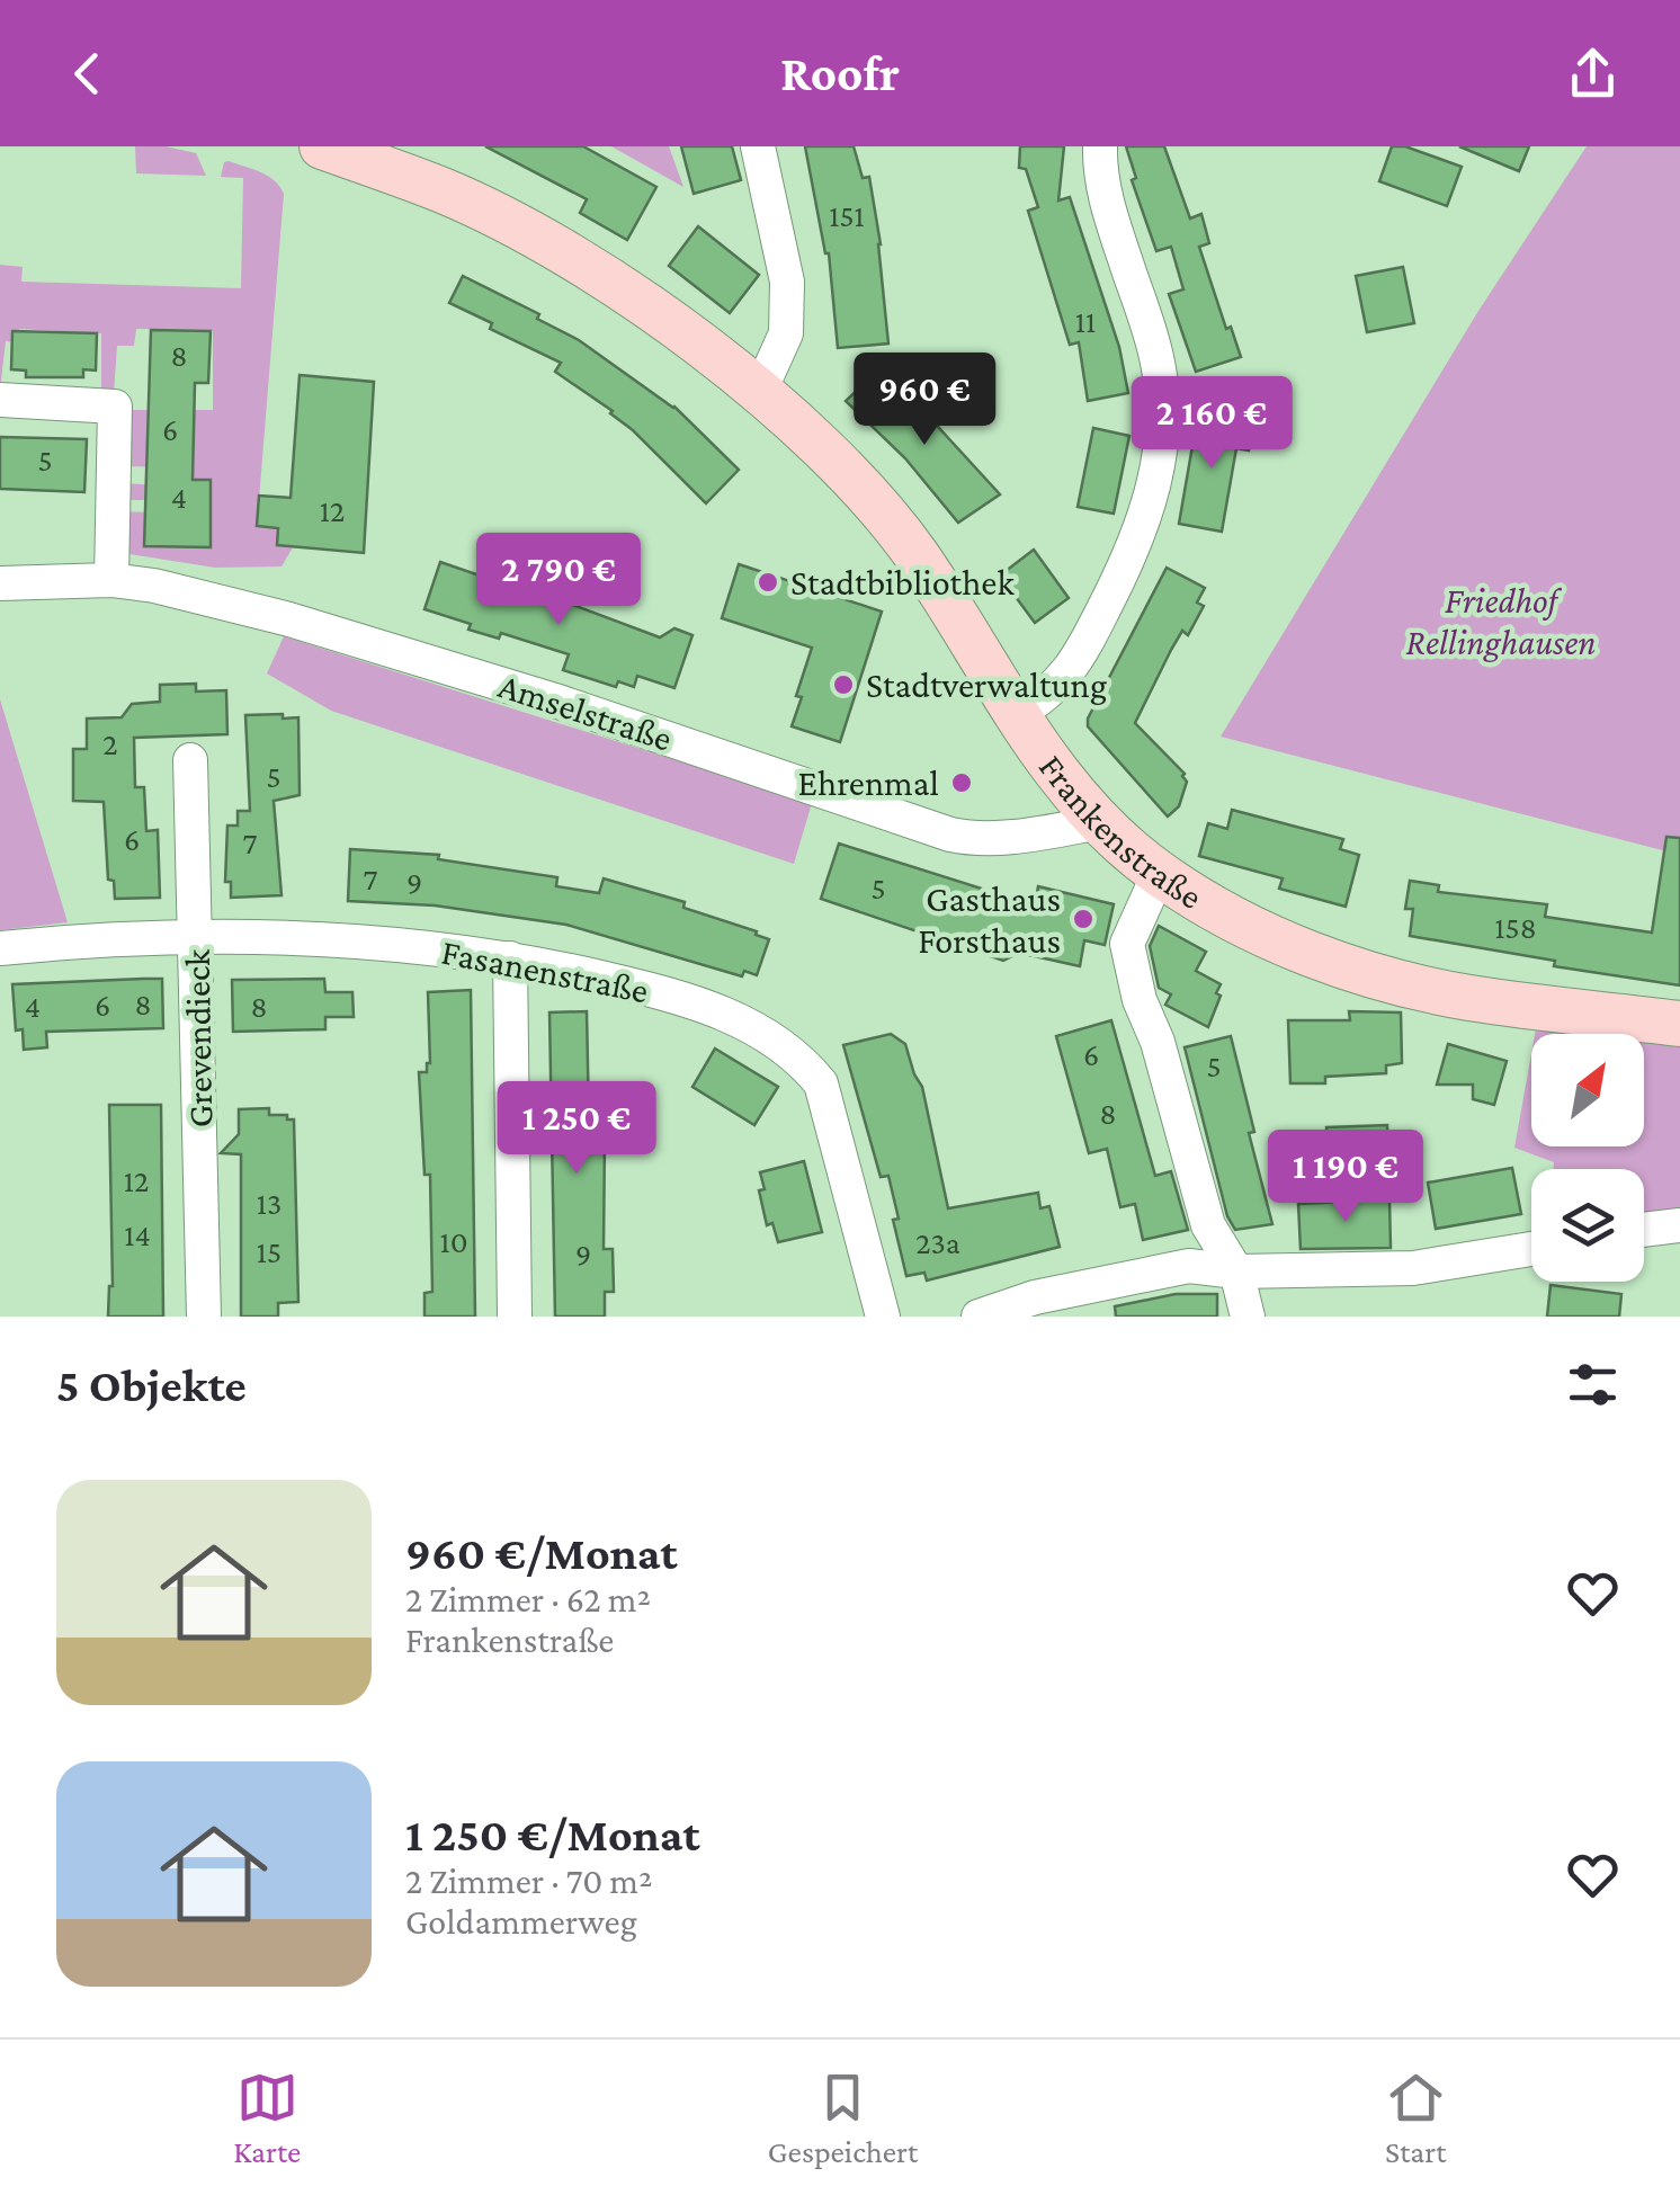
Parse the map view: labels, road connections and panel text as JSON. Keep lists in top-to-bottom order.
{
  "streets": {
    "main road": ["Frankenstraße"],
    "street": ["Amselstraße", "Fasanenstraße", "Grevendieck"]
  },
  "crossings": [
    ["Amselstraße", "Frankenstraße"],
    ["Fasanenstraße", "Grevendieck"]
  ],
  "parks": ["Friedhof Rellinghausen"],
  "places": [
    "Stadtbibliothek",
    "Stadtverwaltung",
    "Ehrenmal",
    "Gasthaus Forsthaus"
  ],
  "house_numbers": [
    "151",
    "11",
    "8",
    "6",
    "5",
    "4",
    "12",
    "2",
    "5",
    "6",
    "7",
    "7",
    "9",
    "5",
    "158",
    "8",
    "6",
    "4",
    "8",
    "6",
    "5",
    "8",
    "12",
    "13",
    "14",
    "10",
    "23a",
    "15",
    "9"
  ],
  "north": "top right",
  "page": {
    "header": "Roofr",
    "price": [
      "960 €",
      "2 160 €",
      "2 790 €",
      "1 250 €",
      "1 190 €"
    ],
    "heading": "5 Objekte",
    "list": [
      {
        "name": "960 €/Monat",
        "note": "2 Zimmer · 62 m² · Frankenstraße"
      },
      {
        "name": "1 250 €/Monat",
        "note": "2 Zimmer · 70 m² · Goldammerweg"
      }
    ],
    "tabs": ["Karte", "Gespeichert", "Start"]
  }
}
